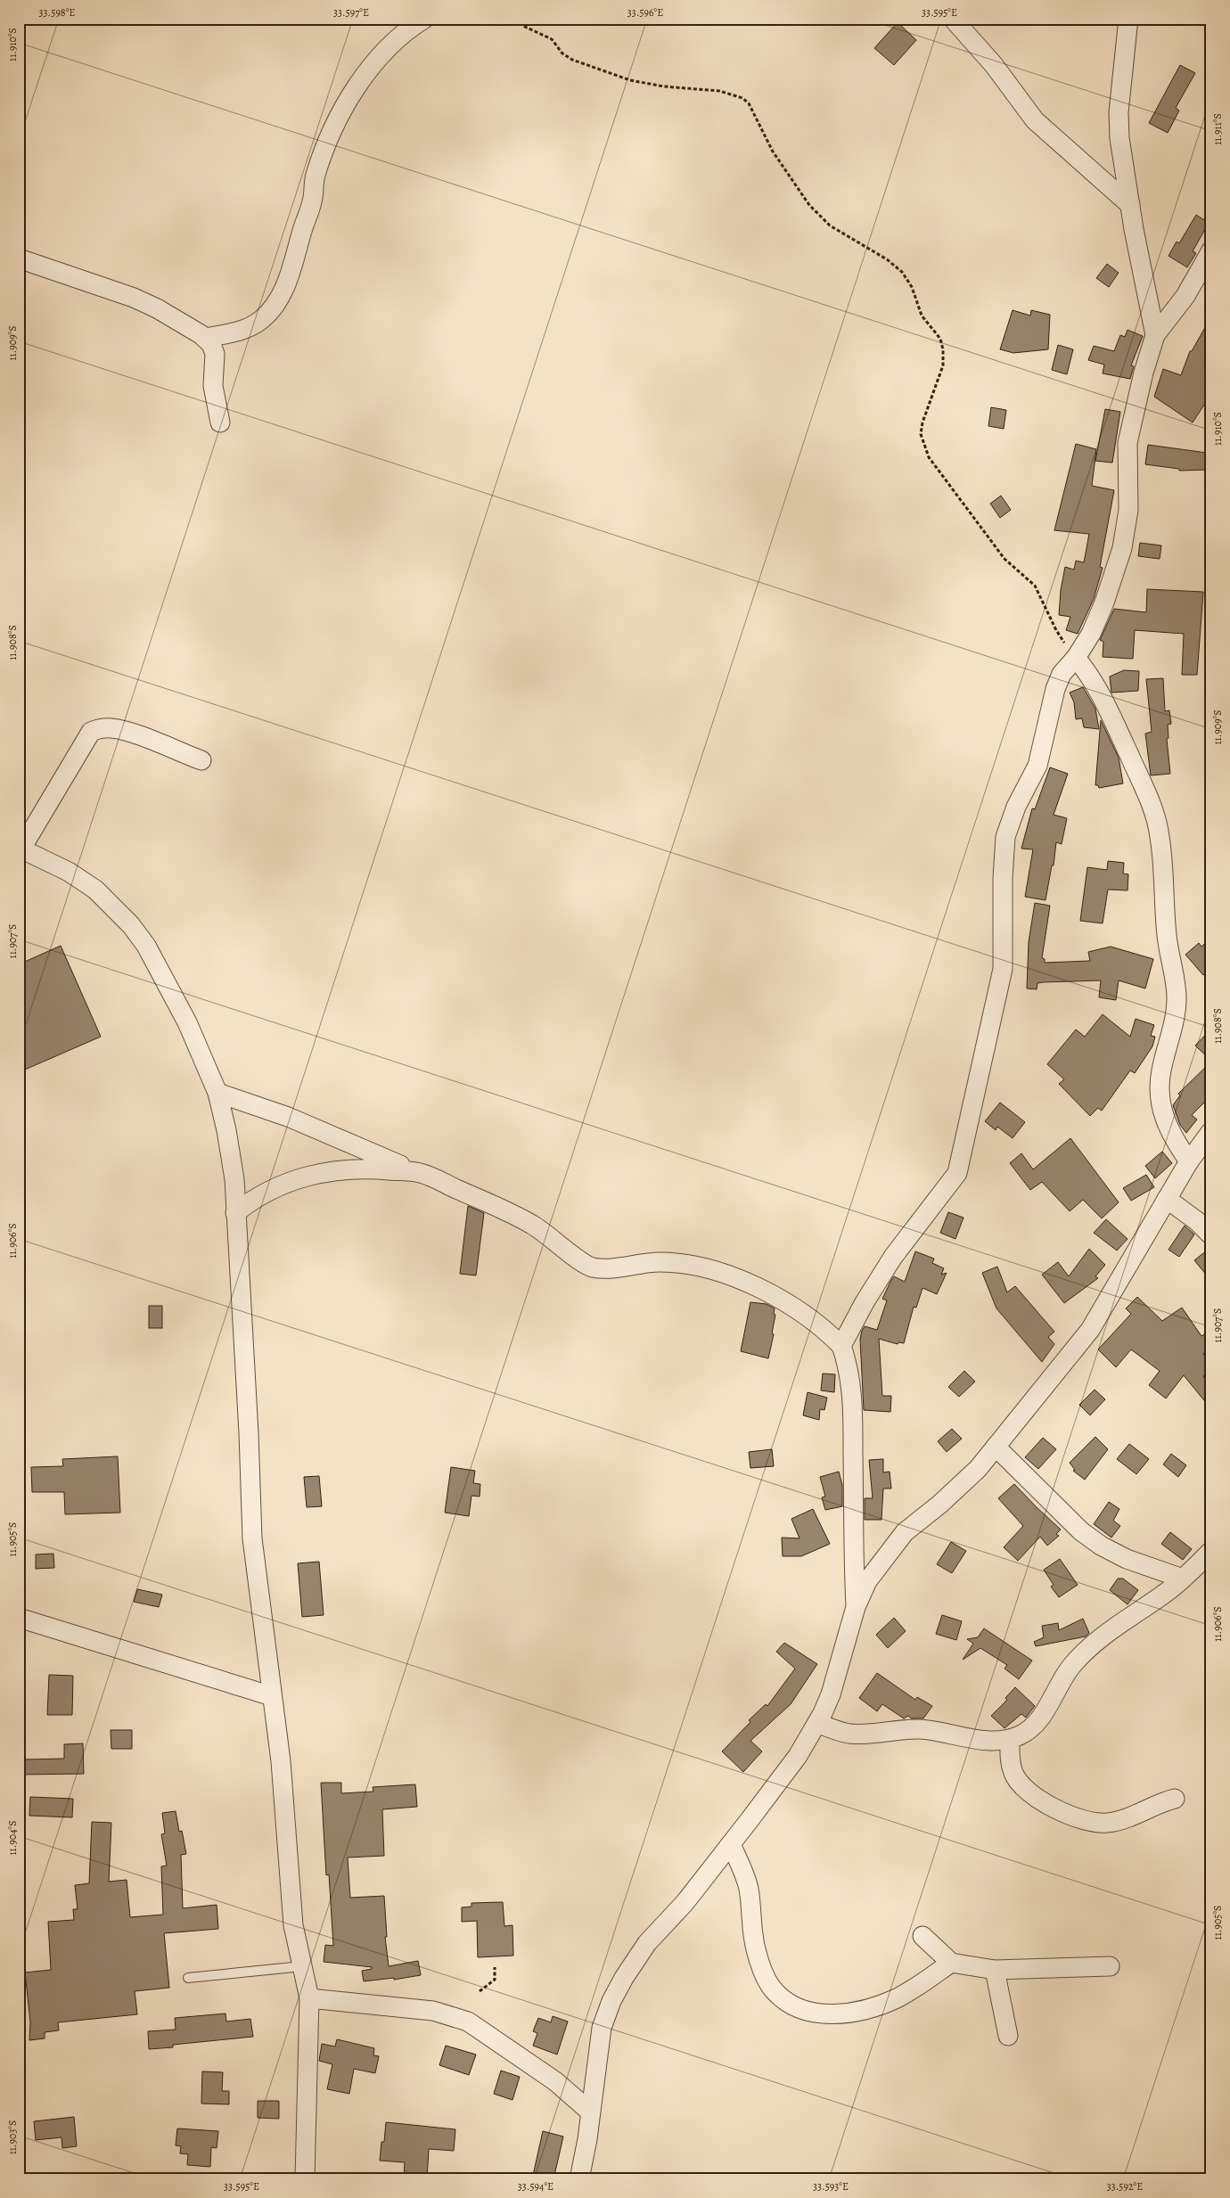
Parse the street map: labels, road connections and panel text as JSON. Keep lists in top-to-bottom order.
{
  "coordinates": [
    "33.598°E",
    "33.597°E",
    "33.596°E",
    "33.595°E",
    "11.910°S",
    "11.911°S",
    "11.909°S",
    "11.908°S",
    "11.907°S",
    "11.906°S",
    "11.905°S",
    "11.904°S",
    "11.903°S",
    "33.594°E",
    "33.593°E",
    "33.592°E"
  ]
}
